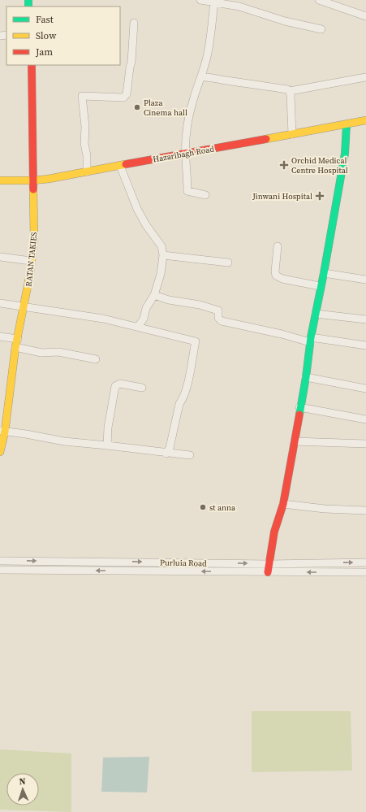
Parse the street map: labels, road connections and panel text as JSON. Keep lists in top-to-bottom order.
{
  "streets": {
    "street": ["Hazaribagh Road", "RATAN TAKIES", "Purluia Road"]
  },
  "crossings": [
    ["Hazaribagh Road", "RATAN TAKIES"]
  ],
  "places": {
    "other": ["Plaza Cinema hall", "st anna"],
    "health": ["Orchid Medical Centre Hospital", "Jinwani Hospital"]
  },
  "legend": ["Fast", "Slow", "Jam"],
  "north": "top"
}
